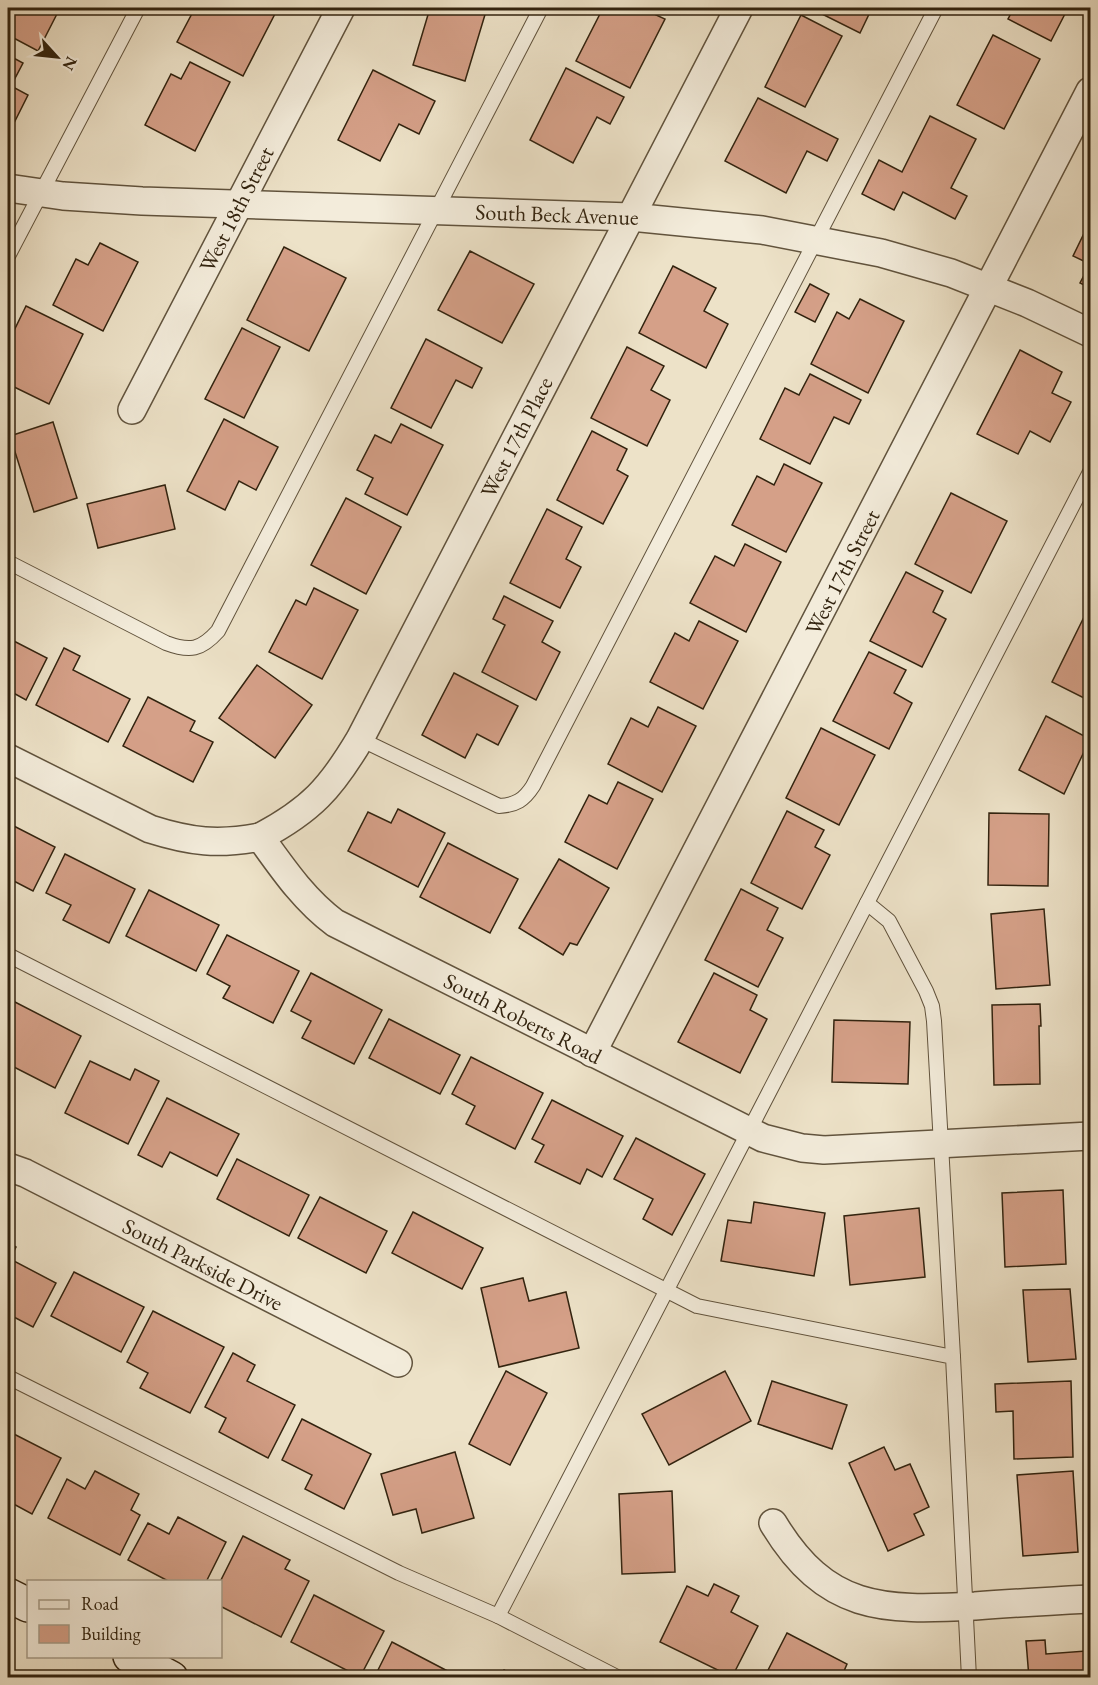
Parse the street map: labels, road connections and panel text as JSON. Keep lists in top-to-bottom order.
{
  "streets": {
    "street": [
      "West 18th Street",
      "South Beck Avenue",
      "West 17th Place",
      "West 17th Street",
      "South Roberts Road",
      "South Parkside Drive"
    ]
  },
  "crossings": [
    ["West 18th Street", "South Beck Avenue"],
    ["South Beck Avenue", "West 17th Place"],
    ["South Beck Avenue", "West 17th Street"],
    ["West 17th Place", "South Roberts Road"],
    ["West 17th Street", "South Roberts Road"]
  ],
  "legend": ["Road", "Building"],
  "north": "bottom right"
}
